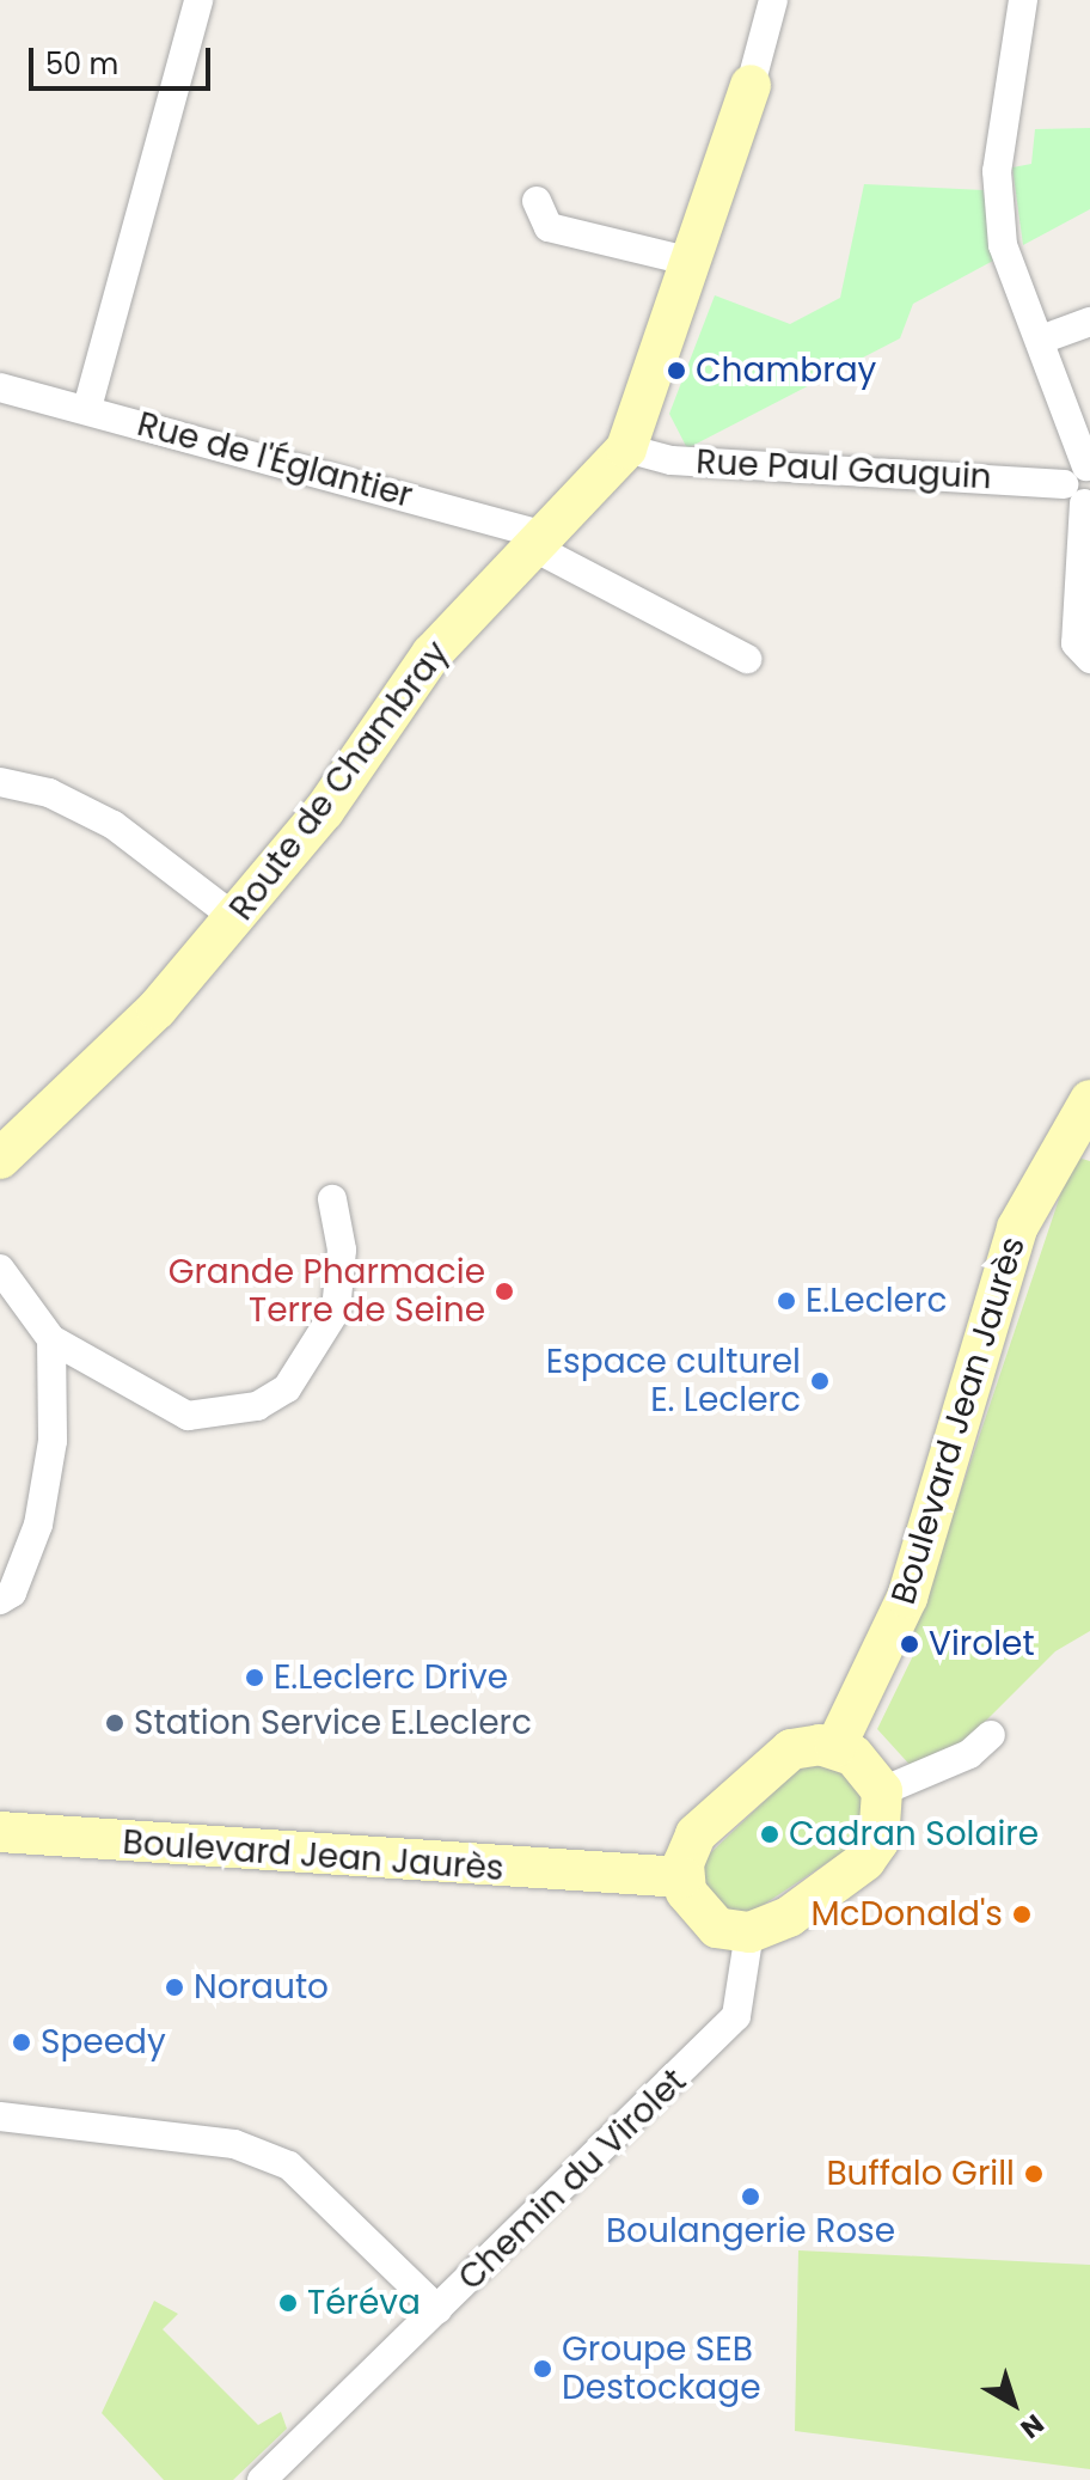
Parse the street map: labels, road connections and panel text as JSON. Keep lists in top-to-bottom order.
{
  "streets": {
    "main road": ["Route de Chambray", "Boulevard Jean Jaurès"],
    "street": ["Rue de l'Églantier", "Rue Paul Gauguin", "Chemin du Virolet"]
  },
  "crossings": [
    ["Rue de l'Églantier", "Route de Chambray"],
    ["Rue Paul Gauguin", "Route de Chambray"],
    ["Boulevard Jean Jaurès", "Chemin du Virolet"]
  ],
  "places": [
    "Chambray",
    "Grande Pharmacie Terre de Seine",
    "E.Leclerc",
    "Espace culturel E. Leclerc",
    "Virolet",
    "E.Leclerc Drive",
    "Station Service E.Leclerc",
    "Cadran Solaire",
    "McDonald's",
    "Norauto",
    "Speedy",
    "Buffalo Grill",
    "Boulangerie Rose",
    "Téréva",
    "Groupe SEB Destockage"
  ],
  "scale_bar": "50 m",
  "north": "bottom right"
}
